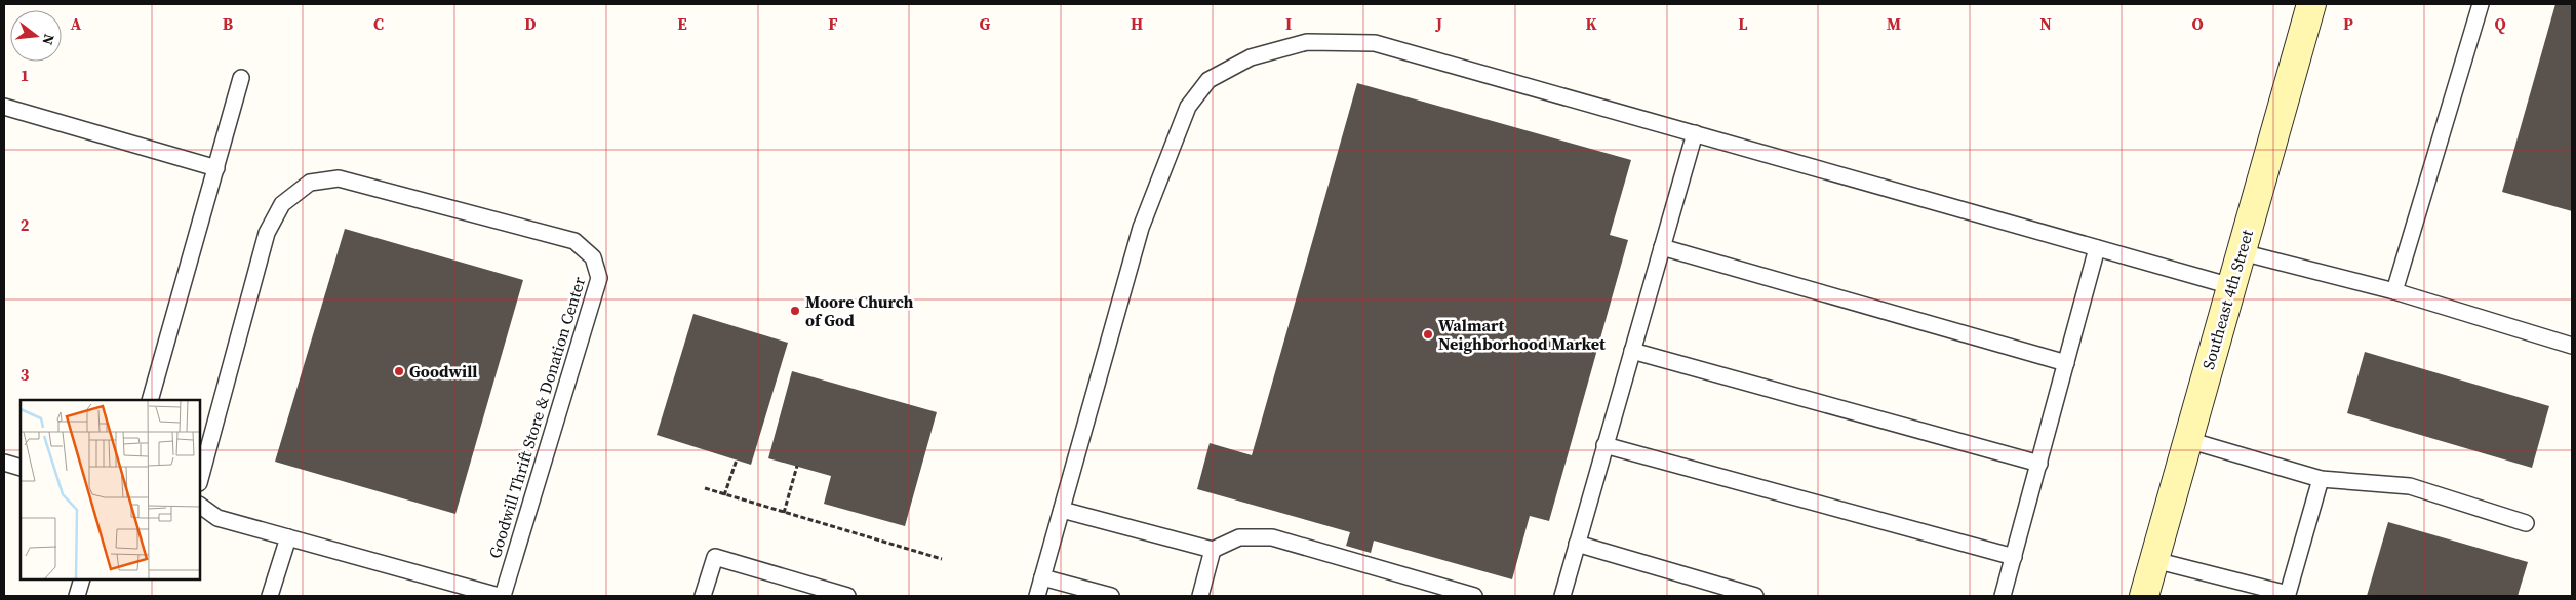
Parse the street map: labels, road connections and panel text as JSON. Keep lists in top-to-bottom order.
{
  "streets": {
    "main road": ["Southeast 4th Street"],
    "lane": ["Goodwill Thrift Store & Donation Center"]
  },
  "places": ["Moore Church of God", "Walmart Neighborhood Market", "Goodwill"],
  "north": "right",
  "grid": {
    "columns": [
      "A",
      "B",
      "C",
      "D",
      "E",
      "F",
      "G",
      "H",
      "I",
      "J",
      "K",
      "L",
      "M",
      "N",
      "O",
      "P",
      "Q"
    ],
    "rows": ["1", "2", "3"]
  }
}
